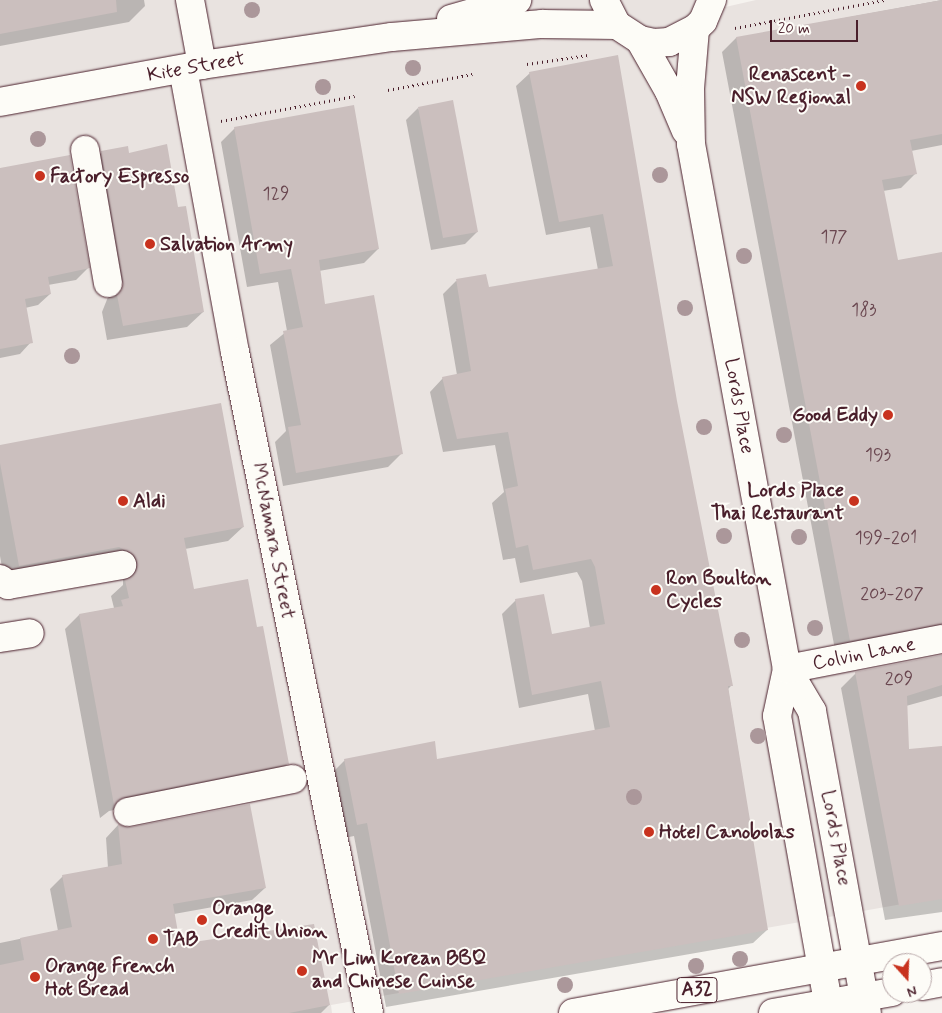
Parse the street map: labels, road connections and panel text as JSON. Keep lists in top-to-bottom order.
{
  "streets": {
    "main road": [
      "Kite Street",
      "Lords Place",
      "McNamara Street",
      "Colvin Lane",
      "A32"
    ]
  },
  "crossings": [
    ["Kite Street", "McNamara Street"],
    ["Lords Place", "Colvin Lane"],
    ["Lords Place", "A32"]
  ],
  "places": [
    "Renascent - NSW Regional",
    "Factory Espresso",
    "Salvation Army",
    "Good Eddy",
    "Aldi",
    "Lords Place Thai Restaurant",
    "Ron Boulton Cycles",
    "Hotel Canobolas",
    "Orange Credit Union",
    "TAB",
    "Mr Lim Korean BBQ and Chinese Cuinse",
    "Orange French Hot Bread"
  ],
  "house_numbers": [
    "129",
    "177",
    "183",
    "193",
    "199-201",
    "203-207",
    "209"
  ],
  "scale_bar": "20 m",
  "north": "bottom"
}
